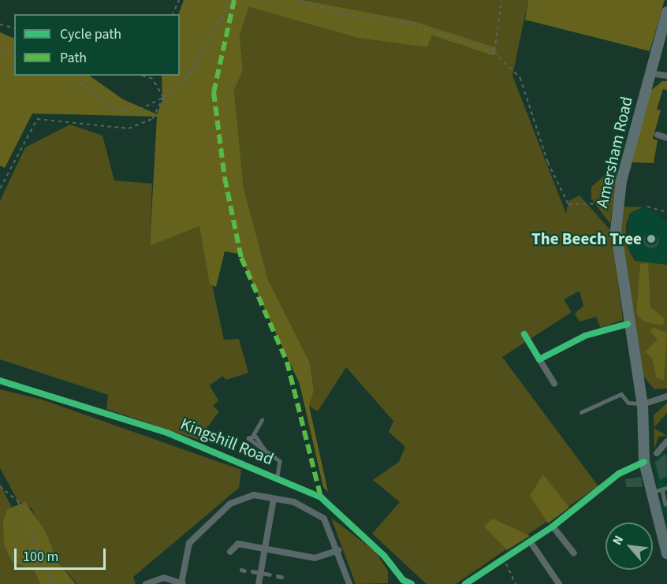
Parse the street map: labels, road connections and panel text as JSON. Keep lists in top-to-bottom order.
{
  "streets": {
    "main road": ["Amersham Road"],
    "street": ["Kingshill Road"]
  },
  "places": ["The Beech Tree"],
  "legend": ["Cycle path", "Path"],
  "scale_bar": "100 m",
  "north": "top left"
}
